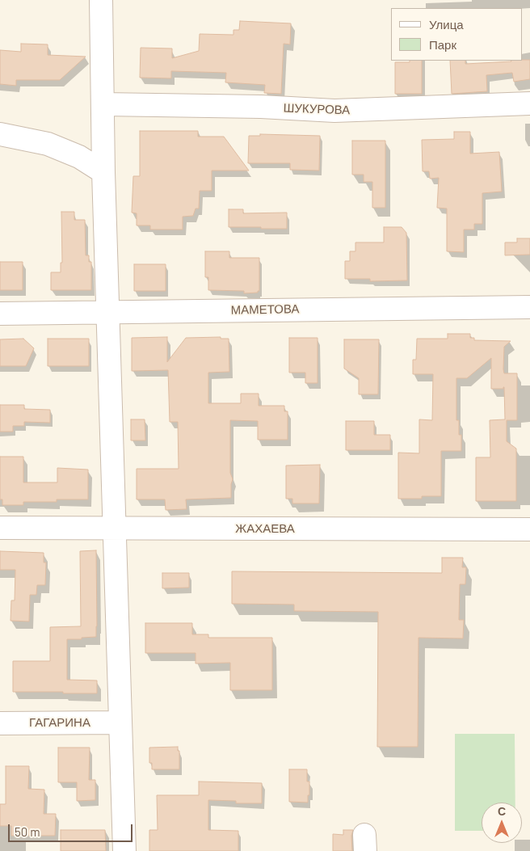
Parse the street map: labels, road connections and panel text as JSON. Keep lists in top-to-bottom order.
{
  "streets": {
    "street": [
      "ШУКУРОВА",
      "МАМЕТОВА",
      "ЖАХАЕВА",
      "ГАГАРИНА"
    ]
  },
  "legend": ["Улица", "Парк"],
  "scale_bar": "50 m",
  "north": "top"
}
